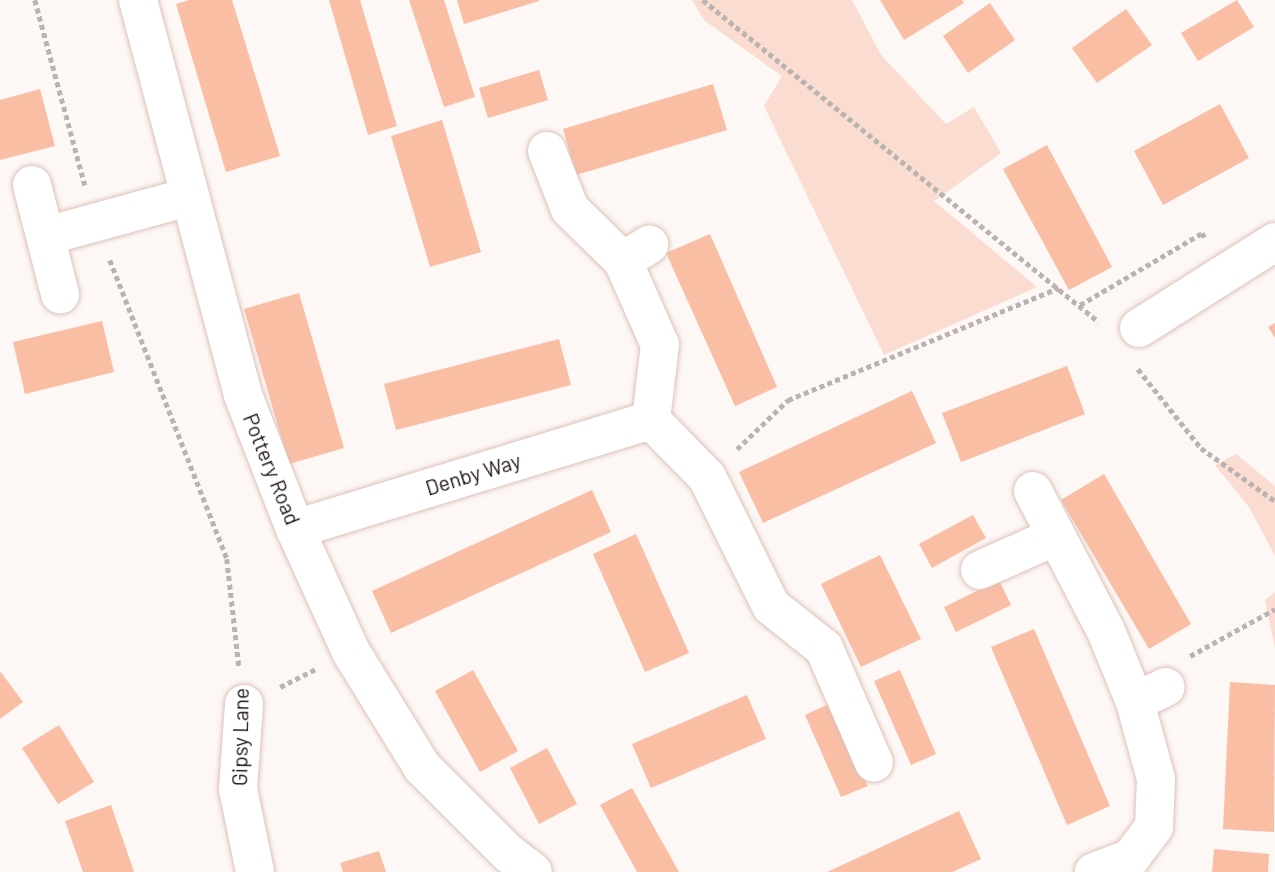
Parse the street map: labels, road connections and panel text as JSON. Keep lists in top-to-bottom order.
{
  "streets": {
    "street": ["Pottery Road", "Denby Way", "Gipsy Lane"]
  },
  "crossings": [
    ["Pottery Road", "Denby Way"]
  ]
}
